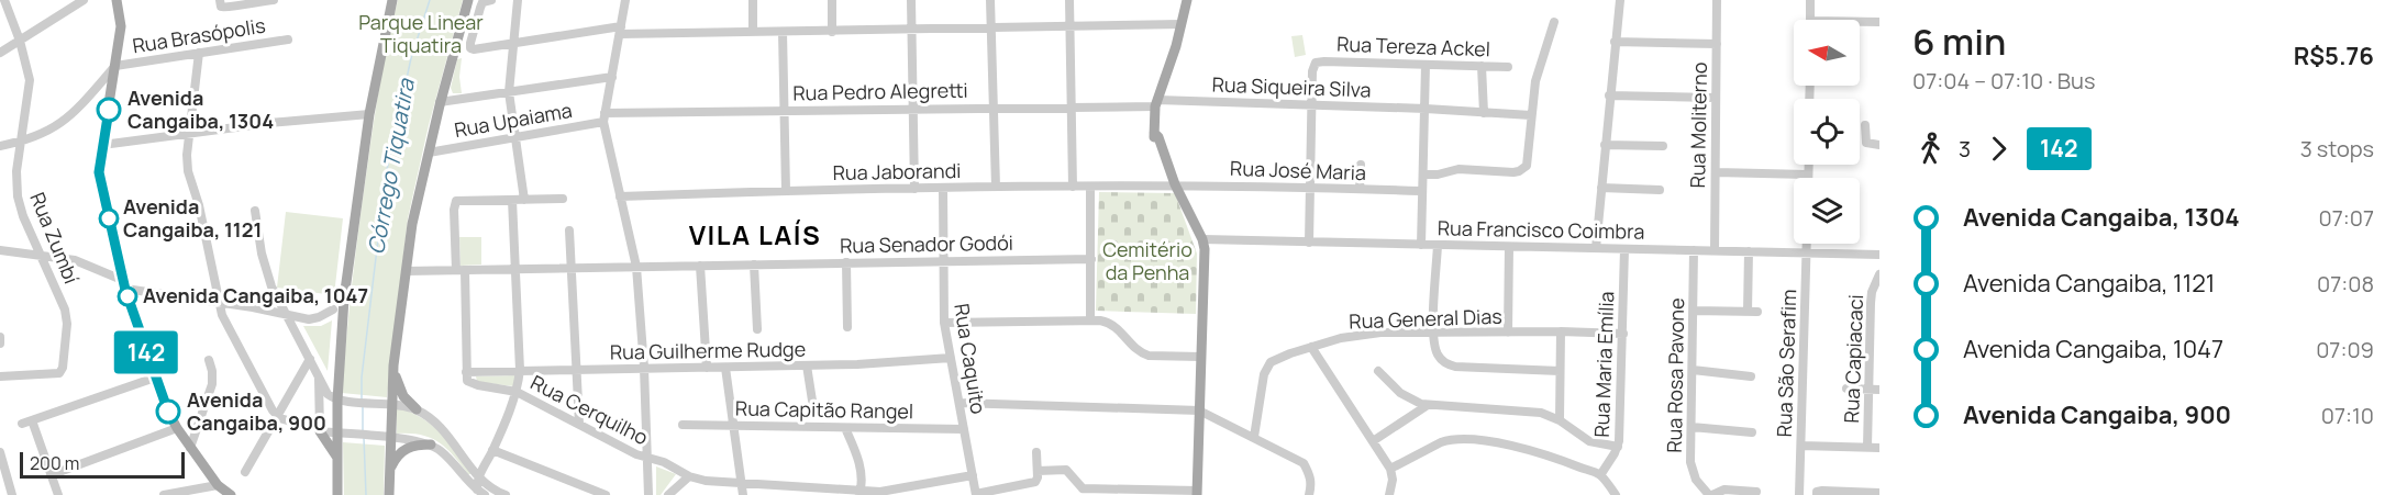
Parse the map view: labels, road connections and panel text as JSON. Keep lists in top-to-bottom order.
{
  "streets": {
    "street": [
      "Rua Brasópolis",
      "Rua Tereza Ackel",
      "Rua Siqueira Silva",
      "Rua Pedro Alegretti",
      "Rua Upaiama",
      "Rua Moliterno",
      "Rua José Maria",
      "Rua Jaborandi",
      "Rua Francisco Coimbra",
      "Rua Zumbí",
      "Rua Senador Godói",
      "Rua General Dias",
      "Rua Guilherme Rudge",
      "Rua Caquito",
      "Rua Capiacaci",
      "Rua São Serafim",
      "Rua Maria Emília",
      "Rua Rosa Pavone",
      "Rua Cerquilho",
      "Rua Capitão Rangel"
    ]
  },
  "crossings": [
    ["Rua Tereza Ackel", "Rua Siqueira Silva"],
    ["Rua Siqueira Silva", "Rua Pedro Alegretti"],
    ["Rua Pedro Alegretti", "Rua Upaiama"],
    ["Rua Moliterno", "Rua Francisco Coimbra"],
    ["Rua José Maria", "Rua Jaborandi"],
    ["Rua Jaborandi", "Rua Caquito"],
    ["Rua Francisco Coimbra", "Rua São Serafim"],
    ["Rua Francisco Coimbra", "Rua Maria Emília"],
    ["Rua Francisco Coimbra", "Rua Rosa Pavone"],
    ["Rua Senador Godói", "Rua Caquito"],
    ["Rua General Dias", "Rua Maria Emília"],
    ["Rua Guilherme Rudge", "Rua Caquito"],
    ["Rua Guilherme Rudge", "Rua Cerquilho"],
    ["Rua Caquito", "Rua Cerquilho"],
    ["Rua Caquito", "Rua Capitão Rangel"]
  ],
  "districts": ["VILA LAÍS"],
  "water": ["Córrego Tiquatira"],
  "parks": ["Parque Linear Tiquatira", "Cemitério da Penha"],
  "places": [
    "Avenida Cangaiba, 1304",
    "Avenida Cangaiba, 1121",
    "Avenida Cangaiba, 1047",
    "Avenida Cangaiba, 900"
  ],
  "lines": ["bus line 142"],
  "scale_bar": "200 m",
  "north": "left",
  "page": {
    "on_map": "142",
    "heading": ["6 min", "07:04 – 07:10 · Bus", "R$5.76"],
    "legs": ["3", "142", "3 stops"],
    "list": [
      {
        "name": "Avenida Cangaiba, 1304",
        "value": "07:07"
      },
      {
        "name": "Avenida Cangaiba, 1121",
        "value": "07:08"
      },
      {
        "name": "Avenida Cangaiba, 1047",
        "value": "07:09"
      },
      {
        "name": "Avenida Cangaiba, 900",
        "value": "07:10"
      }
    ],
    "scale": "200 m"
  }
}
